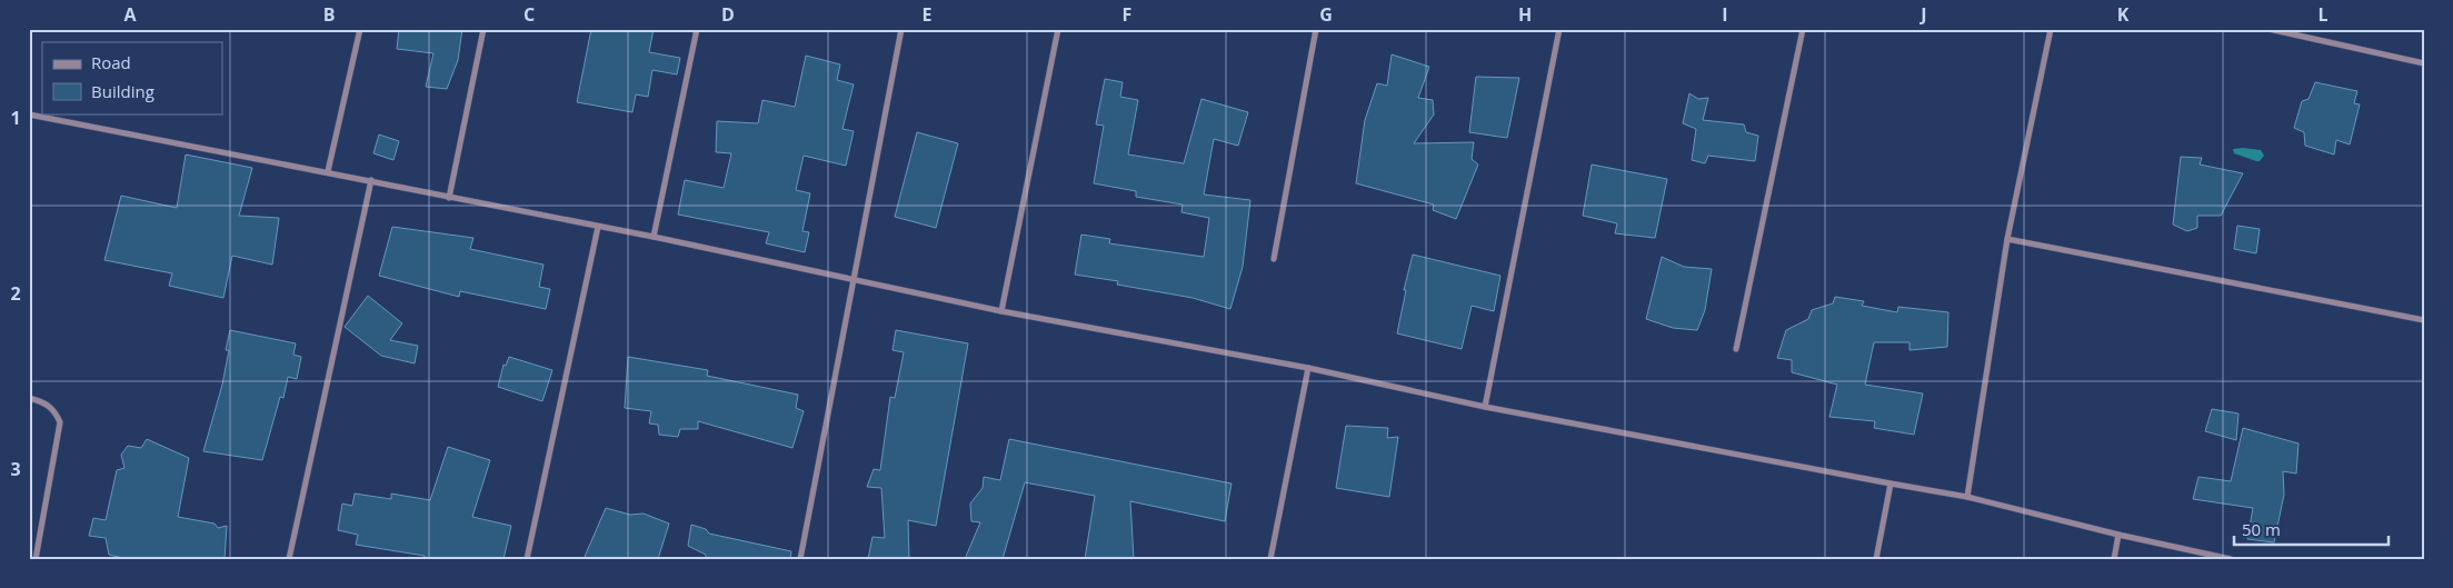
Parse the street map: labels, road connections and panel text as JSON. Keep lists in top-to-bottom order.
{
  "legend": ["Road", "Building"],
  "scale_bar": "50 m",
  "grid": {
    "columns": [
      "A",
      "B",
      "C",
      "D",
      "E",
      "F",
      "G",
      "H",
      "I",
      "J",
      "K",
      "L"
    ],
    "rows": ["1", "2", "3"]
  }
}
